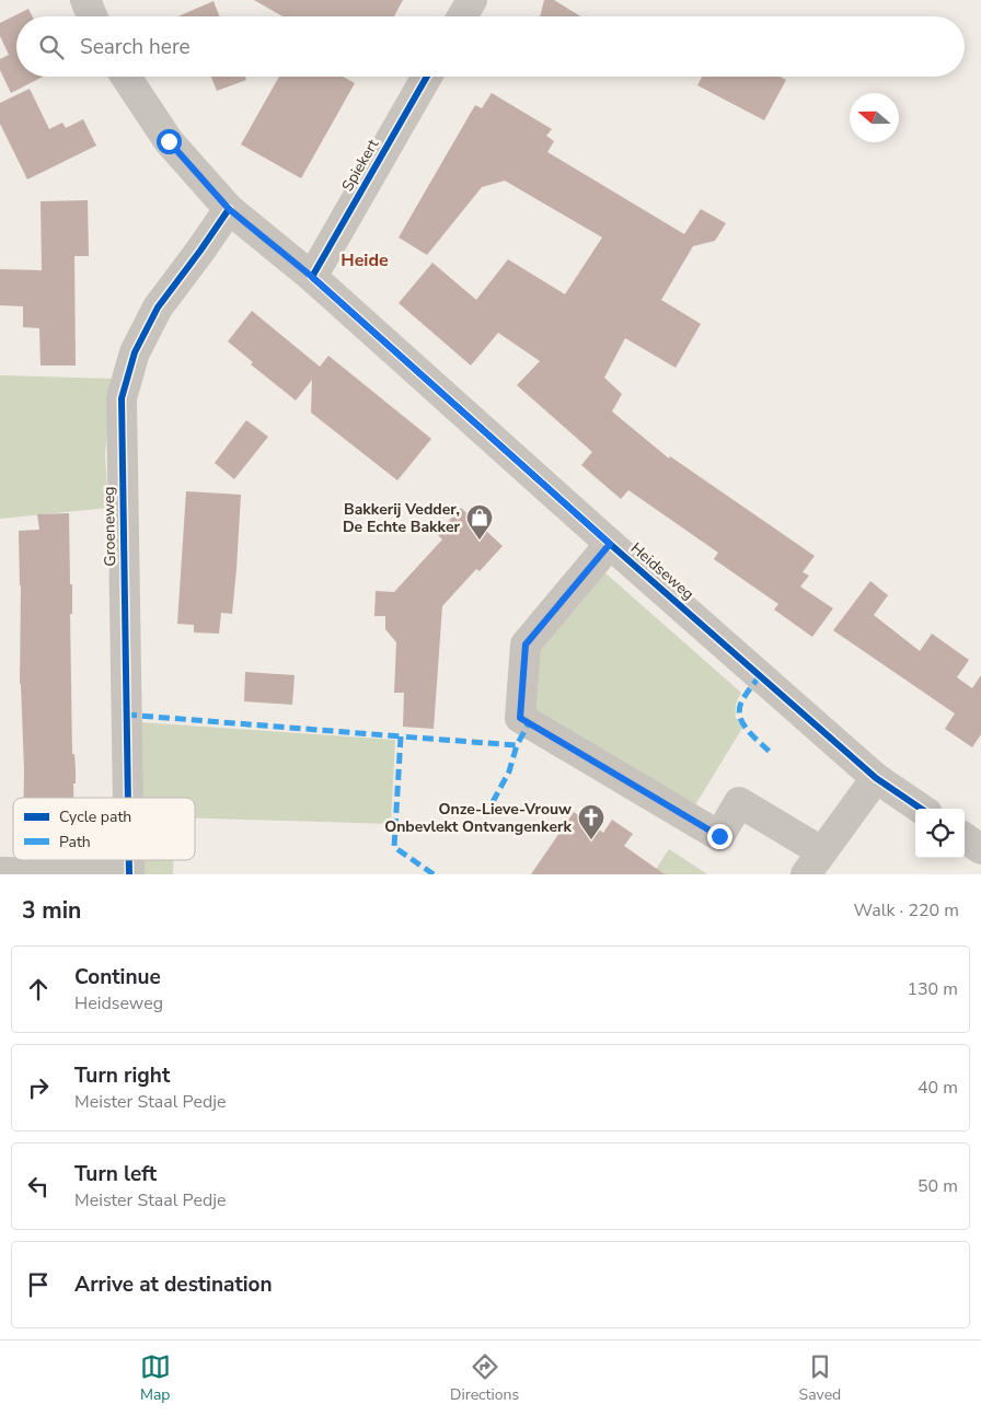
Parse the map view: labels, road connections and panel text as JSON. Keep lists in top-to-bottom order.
{
  "streets": {
    "street": ["Spiekert", "Groeneweg", "Heidseweg"]
  },
  "crossings": [
    ["Spiekert", "Heidseweg"],
    ["Groeneweg", "Heidseweg"]
  ],
  "districts": ["Heide"],
  "places": {
    "shop": ["Bakkerij Vedder, De Echte Bakker"],
    "church": ["Onze-Lieve-Vrouw Onbevlekt Ontvangenkerk"]
  },
  "legend": ["Cycle path", "Path"],
  "north": "left",
  "page": {
    "search": "Search here",
    "heading": ["3 min", "Walk · 220 m"],
    "list": [
      ["Continue", "Heidseweg", "130 m"],
      ["Turn right", "Meister Staal Pedje", "40 m"],
      ["Turn left", "Meister Staal Pedje", "50 m"],
      "Arrive at destination"
    ],
    "nav": ["Map", "Directions", "Saved"]
  }
}
